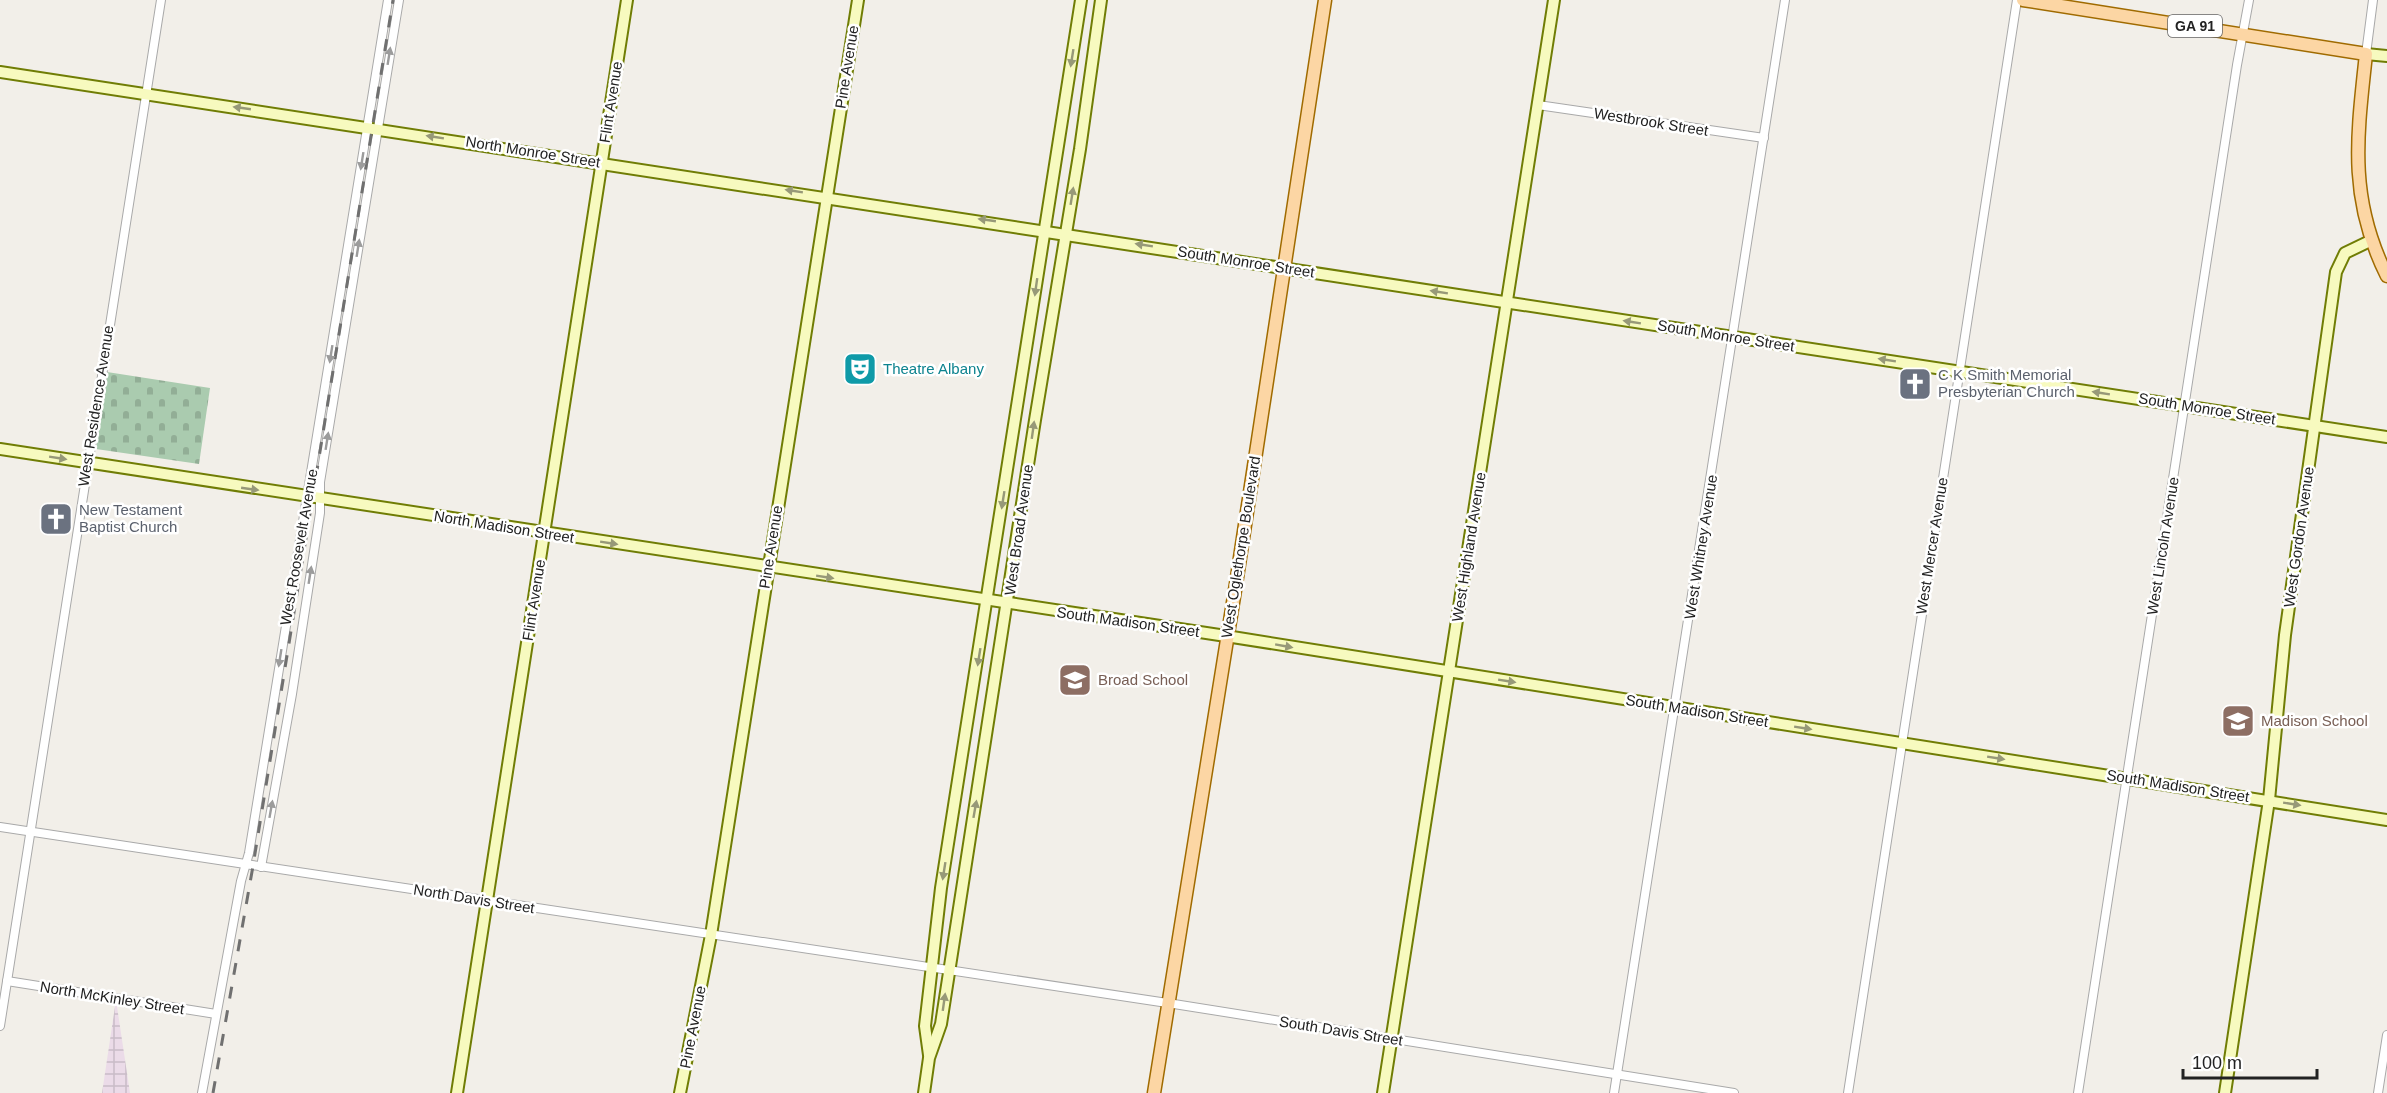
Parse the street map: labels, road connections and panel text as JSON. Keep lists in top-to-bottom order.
{
  "streets": {
    "main road": [
      "GA 91",
      "Pine Avenue",
      "Flint Avenue",
      "North Monroe Street",
      "South Monroe Street",
      "North Madison Street",
      "West Broad Avenue",
      "West Gordon Avenue",
      "West Oglethorpe Boulevard",
      "West Highland Avenue",
      "South Madison Street"
    ],
    "street": [
      "Westbrook Street",
      "West Residence Avenue",
      "West Mercer Avenue",
      "West Lincoln Avenue",
      "West Roosevelt Avenue",
      "West Whitney Avenue",
      "North Davis Street",
      "North McKinley Street",
      "South Davis Street"
    ]
  },
  "crossings": [
    ["GA 91", "West Lincoln Avenue"],
    ["Pine Avenue", "North Monroe Street"],
    ["Pine Avenue", "North Madison Street"],
    ["Pine Avenue", "North Davis Street"],
    ["Flint Avenue", "North Monroe Street"],
    ["Flint Avenue", "North Madison Street"],
    ["Flint Avenue", "North Davis Street"],
    ["Westbrook Street", "West Highland Avenue"],
    ["Westbrook Street", "West Whitney Avenue"],
    ["North Monroe Street", "South Monroe Street"],
    ["North Monroe Street", "West Residence Avenue"],
    ["North Monroe Street", "West Broad Avenue"],
    ["North Monroe Street", "West Roosevelt Avenue"],
    ["South Monroe Street", "West Broad Avenue"],
    ["South Monroe Street", "West Gordon Avenue"],
    ["South Monroe Street", "West Mercer Avenue"],
    ["South Monroe Street", "West Lincoln Avenue"],
    ["South Monroe Street", "West Oglethorpe Boulevard"],
    ["South Monroe Street", "West Highland Avenue"],
    ["South Monroe Street", "West Whitney Avenue"],
    ["West Residence Avenue", "North Madison Street"],
    ["West Residence Avenue", "North Davis Street"],
    ["West Residence Avenue", "North McKinley Street"],
    ["North Madison Street", "West Broad Avenue"],
    ["North Madison Street", "West Roosevelt Avenue"],
    ["North Madison Street", "South Madison Street"],
    ["West Broad Avenue", "South Madison Street"],
    ["West Broad Avenue", "North Davis Street"],
    ["West Broad Avenue", "South Davis Street"],
    ["West Gordon Avenue", "South Madison Street"],
    ["West Mercer Avenue", "South Madison Street"],
    ["West Lincoln Avenue", "South Madison Street"],
    ["West Roosevelt Avenue", "North Davis Street"],
    ["West Roosevelt Avenue", "North McKinley Street"],
    ["West Oglethorpe Boulevard", "South Madison Street"],
    ["West Oglethorpe Boulevard", "South Davis Street"],
    ["West Highland Avenue", "South Madison Street"],
    ["West Highland Avenue", "South Davis Street"],
    ["West Whitney Avenue", "South Madison Street"],
    ["West Whitney Avenue", "South Davis Street"],
    ["North Davis Street", "South Davis Street"]
  ],
  "one_way": [
    "North Monroe Street",
    "South Monroe Street",
    "North Madison Street",
    "South Madison Street"
  ],
  "places": {
    "theatre": ["Theatre Albany"],
    "church": ["C K Smith Memorial Presbyterian Church", "New Testament Baptist Church"],
    "school or university": ["Broad School", "Madison School"]
  },
  "scale_bar": "100 m"
}
